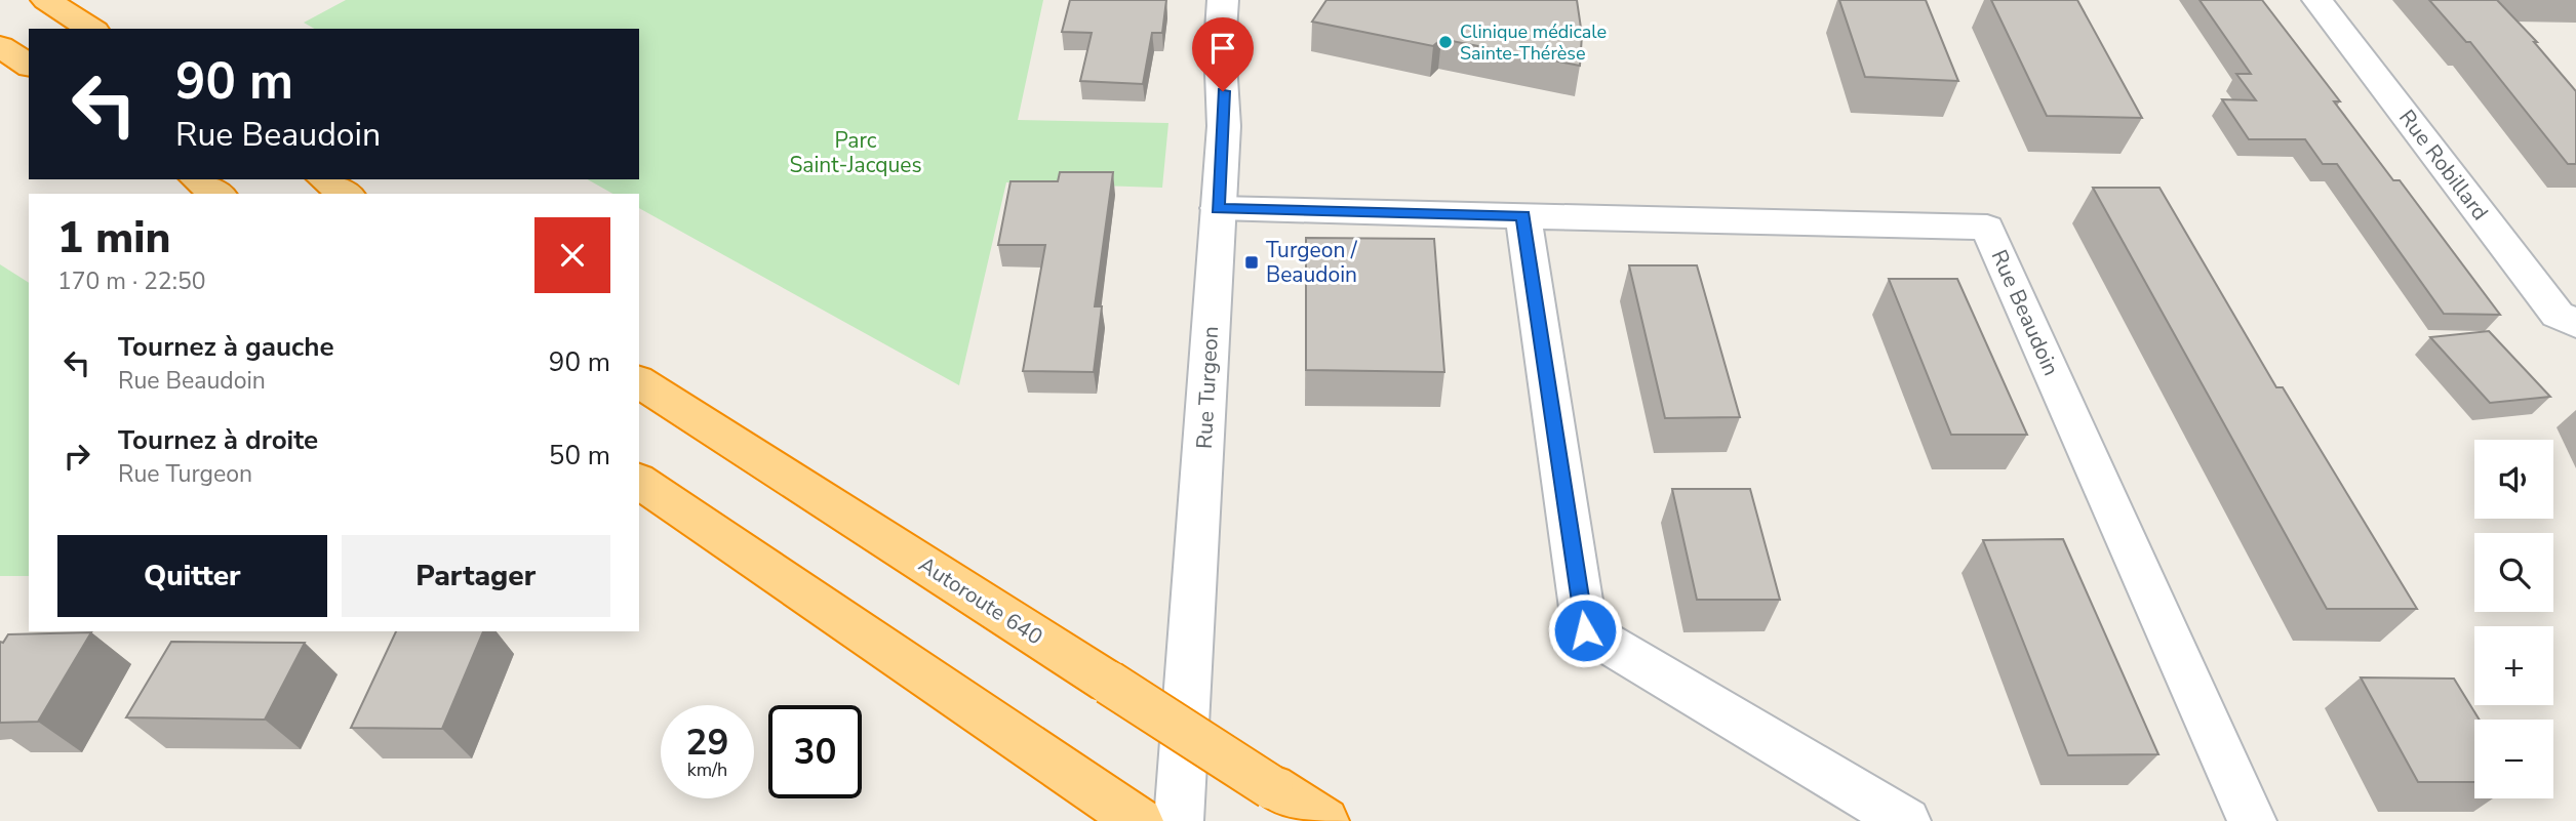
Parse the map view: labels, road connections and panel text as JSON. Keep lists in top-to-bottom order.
{
  "streets": {
    "highway": ["Autoroute 640"],
    "street": ["Rue Robillard", "Rue Beaudoin", "Rue Turgeon"]
  },
  "crossings": [
    ["Rue Beaudoin", "Rue Turgeon"]
  ],
  "parks": ["Parc Saint-Jacques"],
  "places": {
    "other": ["Clinique médicale Sainte-Thérèse"],
    "transit": ["Turgeon / Beaudoin"]
  },
  "page": {
    "turn": ["90 m", "Rue Beaudoin"],
    "heading": ["1 min", "170 m · 22:50"],
    "list": [
      {
        "name": "Tournez à gauche",
        "note": "Rue Beaudoin",
        "value": "90 m"
      },
      {
        "name": "Tournez à droite",
        "note": "Rue Turgeon",
        "value": "50 m"
      }
    ],
    "map_buttons": ["+", "−"],
    "buttons": ["Quitter", "Partager"],
    "speed": "29 km/h",
    "limit": "30"
  }
}
